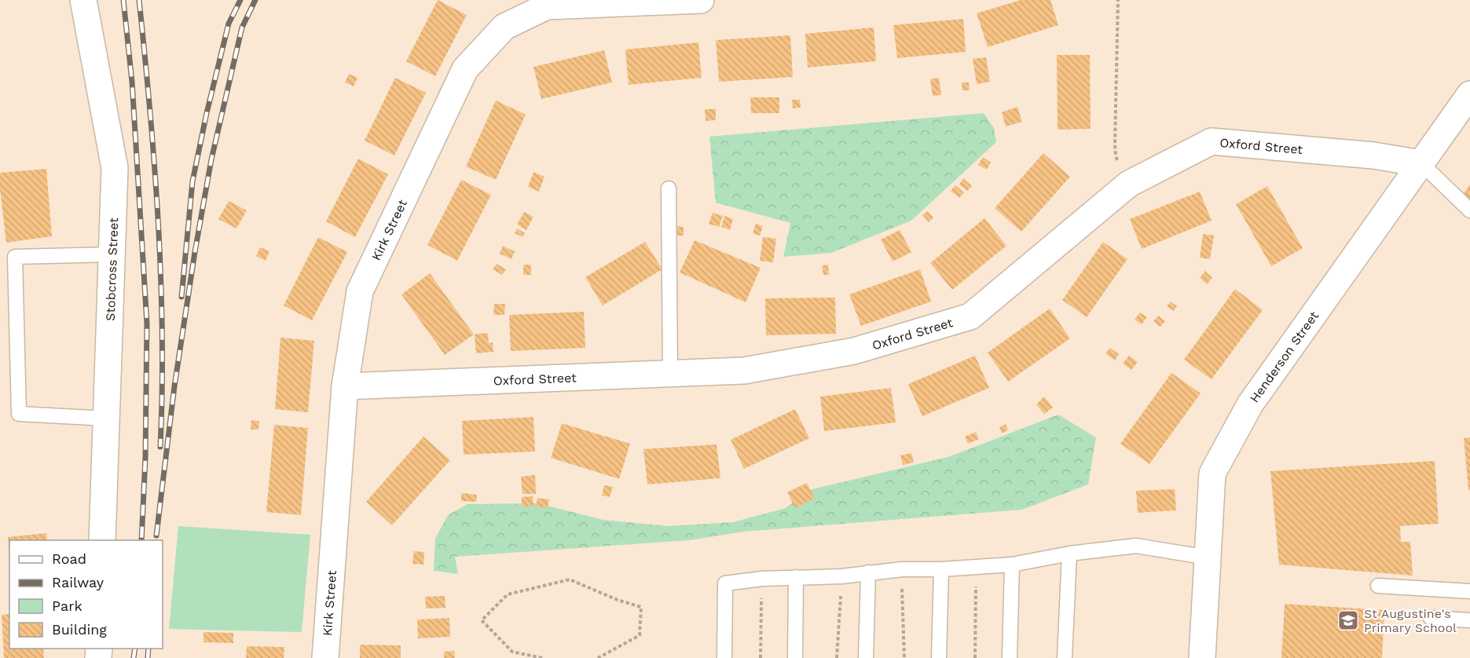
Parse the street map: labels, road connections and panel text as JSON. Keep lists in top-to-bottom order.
{
  "streets": {
    "street": [
      "Oxford Street",
      "Kirk Street",
      "Stobcross Street",
      "Henderson Street"
    ]
  },
  "crossings": [
    ["Oxford Street", "Kirk Street"],
    ["Oxford Street", "Henderson Street"]
  ],
  "places": {
    "school or university": ["St Augustine's Primary School"]
  },
  "legend": [
    "Road",
    "Railway",
    "Park",
    "Building"
  ]
}
